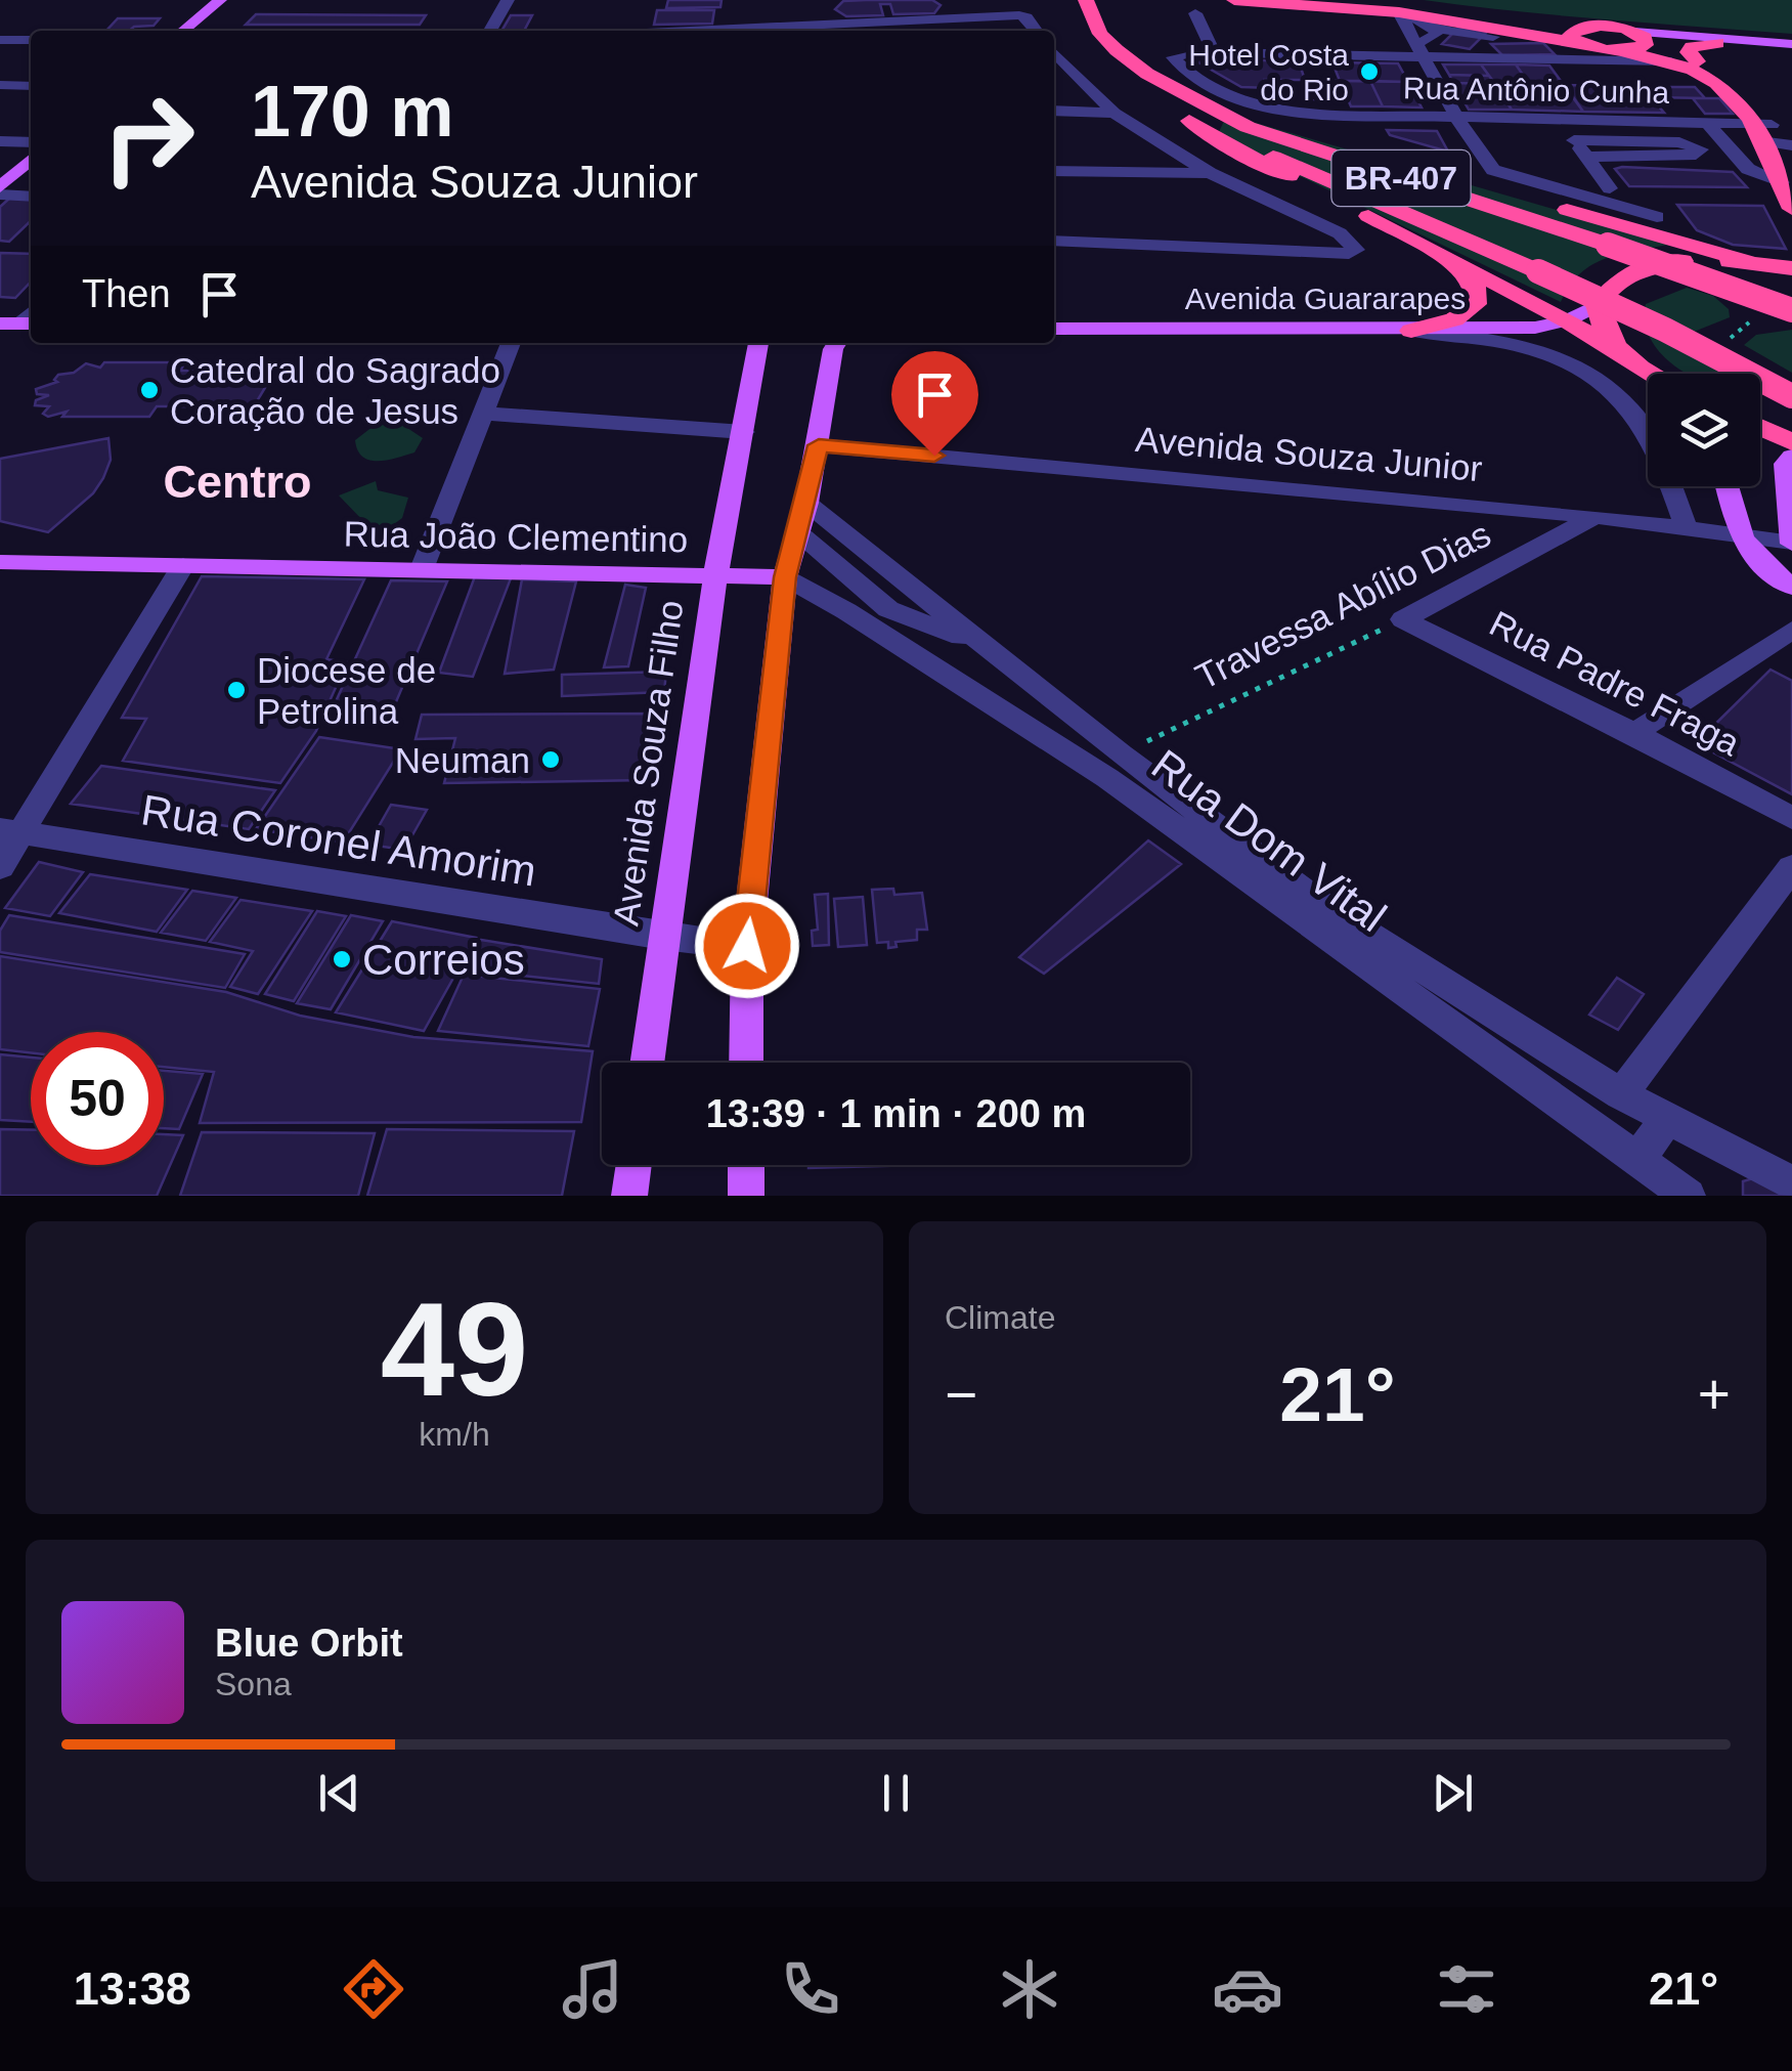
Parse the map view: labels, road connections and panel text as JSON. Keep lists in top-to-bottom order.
{
  "streets": {
    "highway": ["BR-407"],
    "main road": ["Avenida Guararapes", "Rua João Clementino", "Avenida Souza Filho"],
    "street": [
      "Rua Antônio Cunha",
      "Avenida Souza Junior",
      "Travessa Abílio Dias",
      "Rua Padre Fraga",
      "Rua Coronel Amorim",
      "Rua Dom Vital"
    ]
  },
  "crossings": [
    ["Avenida Souza Junior", "Travessa Abílio Dias"],
    ["Rua João Clementino", "Avenida Souza Filho"],
    ["Rua João Clementino", "Rua Dom Vital"],
    ["Travessa Abílio Dias", "Rua Padre Fraga"],
    ["Travessa Abílio Dias", "Rua Dom Vital"],
    ["Avenida Souza Filho", "Rua Coronel Amorim"]
  ],
  "districts": ["Centro"],
  "places": [
    "Hotel Costa do Rio",
    "Catedral do Sagrado Coração de Jesus",
    "Diocese de Petrolina",
    "Neuman",
    "Correios"
  ],
  "page": {
    "turn": ["170 m", "Avenida Souza Junior"],
    "then": "Then",
    "limit": "50",
    "trip": "13:39 · 1 min · 200 m",
    "tile": [
      ["49", "km/h"],
      "Climate"
    ],
    "heat": ["−", "21°", "+"],
    "song": ["Blue Orbit", "Sona"],
    "tabs": ["13:38", "21°"]
  }
}
